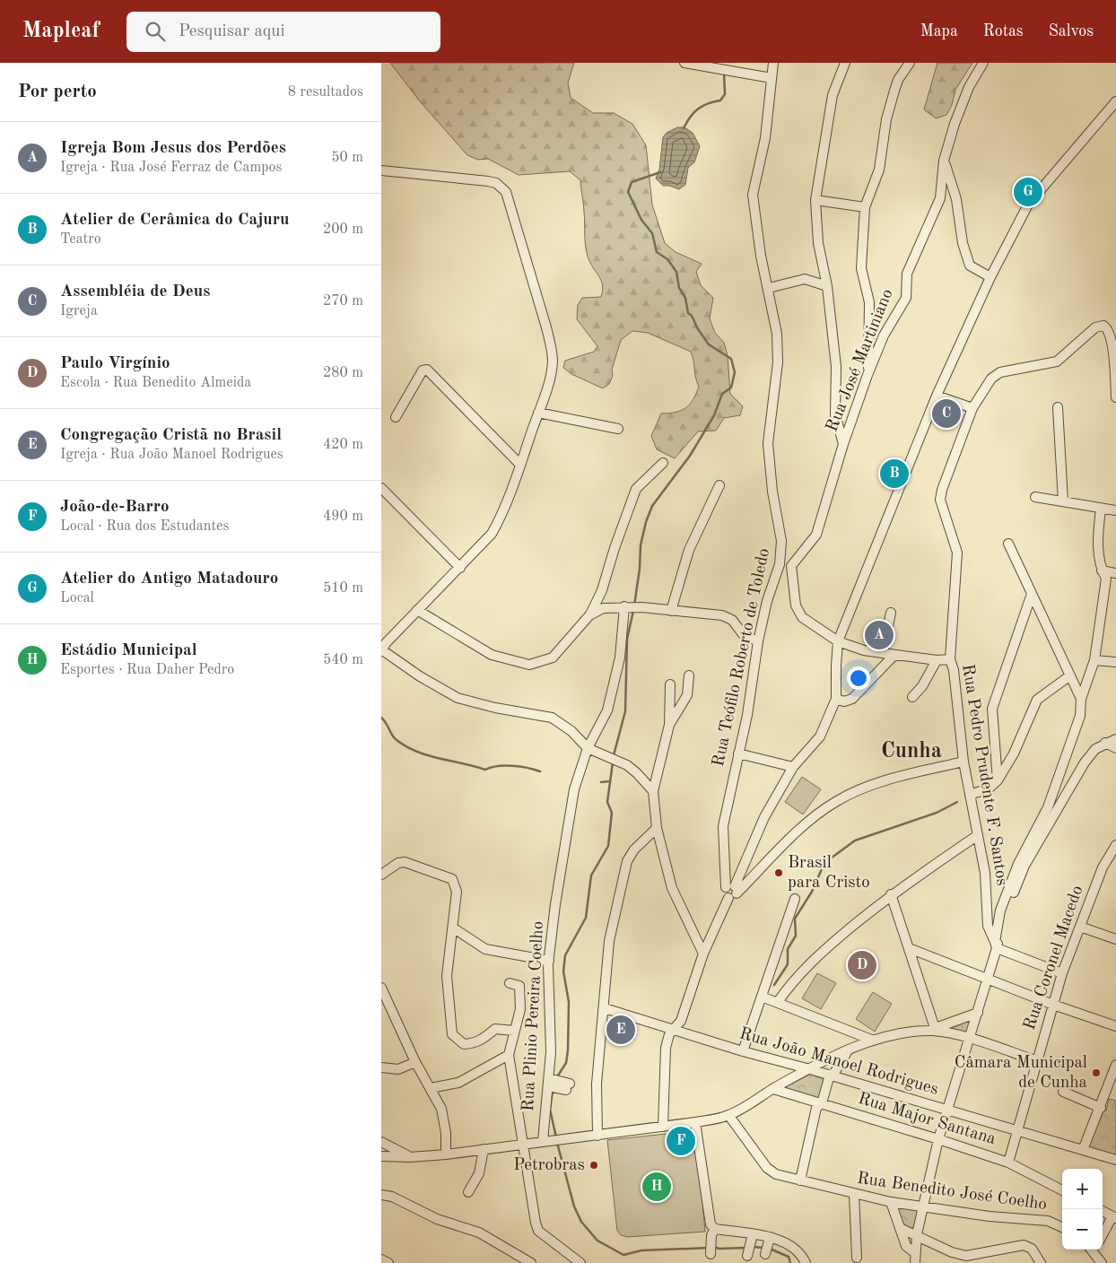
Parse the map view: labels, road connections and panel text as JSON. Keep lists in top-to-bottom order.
{
  "streets": {
    "street": [
      "Rua José Martiniano",
      "Rua Teófilo Roberto de Toledo",
      "Rua Pedro Prudente F. Santos",
      "Rua Coronel Macedo",
      "Rua Plinio Pereira Coelho",
      "Rua João Manoel Rodrigues",
      "Rua Major Santana",
      "Rua Benedito José Coelho"
    ]
  },
  "crossings": [
    ["Rua Teófilo Roberto de Toledo", "Rua João Manoel Rodrigues"],
    ["Rua Coronel Macedo", "Rua João Manoel Rodrigues"],
    ["Rua Coronel Macedo", "Rua Major Santana"]
  ],
  "districts": ["Cunha"],
  "places": ["Brasil para Cristo", "Câmara Municipal de Cunha", "Petrobras"],
  "page": {
    "header": "Mapleaf",
    "search": "Pesquisar aqui",
    "nav": ["Mapa", "Rotas", "Salvos"],
    "heading": ["Por perto", "8 resultados"],
    "list": [
      {
        "mark": "A",
        "name": "Igreja Bom Jesus dos Perdões",
        "note": "Igreja · Rua José Ferraz de Campos",
        "value": "50 m"
      },
      {
        "mark": "B",
        "name": "Atelier de Cerâmica do Cajuru",
        "note": "Teatro",
        "value": "200 m"
      },
      {
        "mark": "C",
        "name": "Assembléia de Deus",
        "note": "Igreja",
        "value": "270 m"
      },
      {
        "mark": "D",
        "name": "Paulo Virgínio",
        "note": "Escola · Rua Benedito Almeida",
        "value": "280 m"
      },
      {
        "mark": "E",
        "name": "Congregação Cristã no Brasil",
        "note": "Igreja · Rua João Manoel Rodrigues",
        "value": "420 m"
      },
      {
        "mark": "F",
        "name": "João-de-Barro",
        "note": "Local · Rua dos Estudantes",
        "value": "490 m"
      },
      {
        "mark": "G",
        "name": "Atelier do Antigo Matadouro",
        "note": "Local",
        "value": "510 m"
      },
      {
        "mark": "H",
        "name": "Estádio Municipal",
        "note": "Esportes · Rua Daher Pedro",
        "value": "540 m"
      }
    ],
    "pins": [
      "G",
      "C",
      "B",
      "A",
      "D",
      "E",
      "F",
      "H"
    ],
    "map_buttons": ["+", "−"]
  }
}
